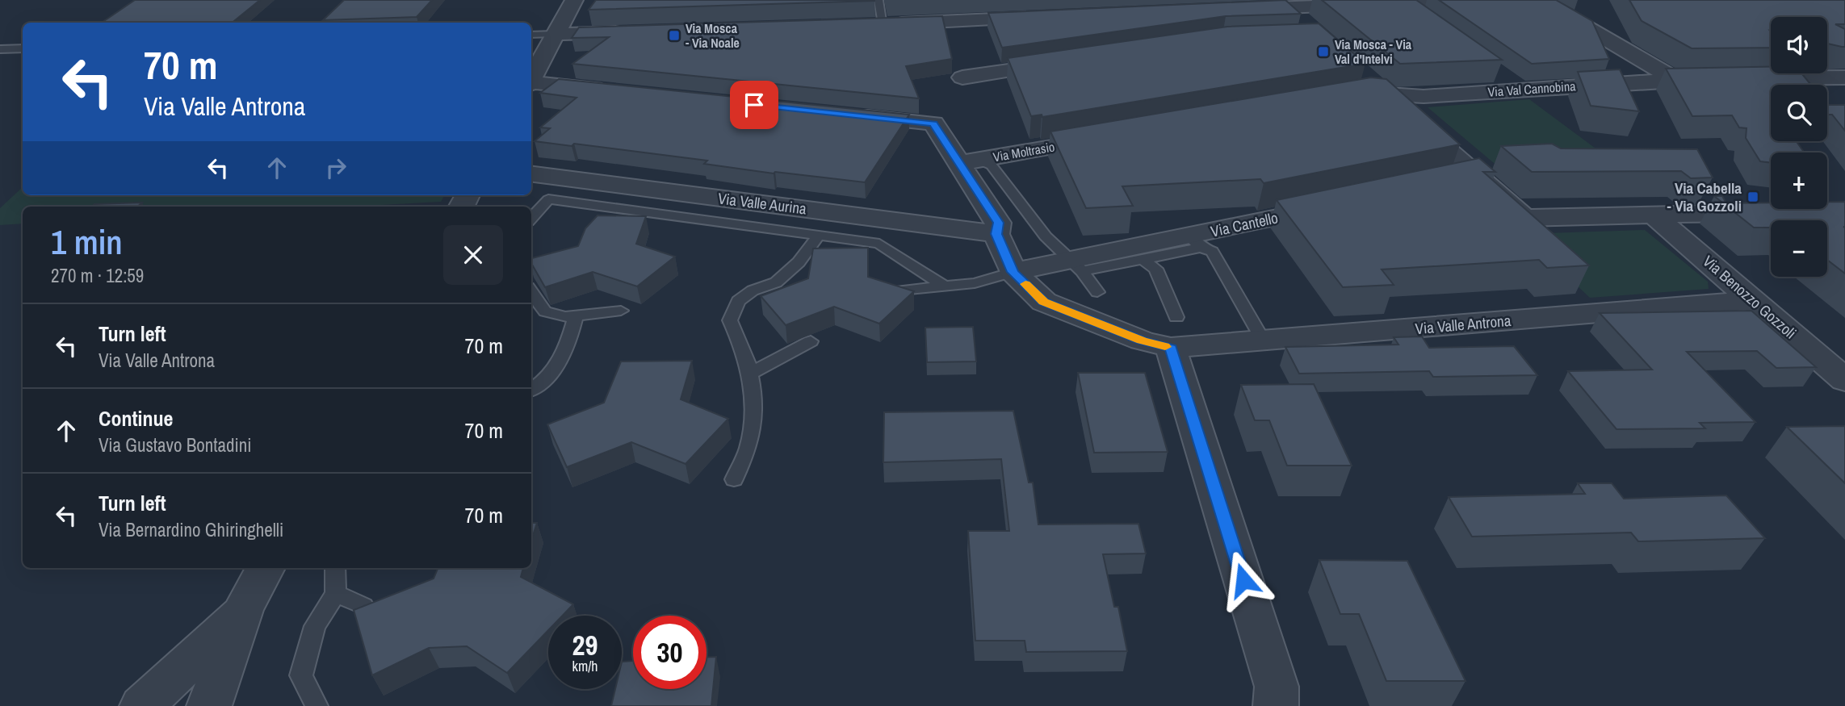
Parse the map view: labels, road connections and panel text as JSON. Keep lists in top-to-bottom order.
{
  "streets": {
    "street": [
      "Via Val Cannobina",
      "Via Moltrasio",
      "Via Valle Aurina",
      "Via Cantello",
      "Via Benozzo Gozzoli",
      "Via Valle Antrona"
    ]
  },
  "crossings": [
    ["Via Moltrasio", "Via Valle Antrona"],
    ["Via Valle Aurina", "Via Valle Antrona"],
    ["Via Cantello", "Via Valle Antrona"],
    ["Via Benozzo Gozzoli", "Via Valle Antrona"]
  ],
  "places": {
    "transit": ["Via Mosca - Via Noale", "Via Mosca - Via Val d'Intelvi", "Via Cabella - Via Gozzoli"]
  },
  "page": {
    "map_buttons": ["+", "−"],
    "turn": ["70 m", "Via Valle Antrona"],
    "heading": ["1 min", "270 m · 12:59"],
    "list": [
      {
        "name": "Turn left",
        "note": "Via Valle Antrona",
        "value": "70 m"
      },
      {
        "name": "Continue",
        "note": "Via Gustavo Bontadini",
        "value": "70 m"
      },
      {
        "name": "Turn left",
        "note": "Via Bernardino Ghiringhelli",
        "value": "70 m"
      }
    ],
    "speed": "29 km/h",
    "limit": "30"
  }
}
